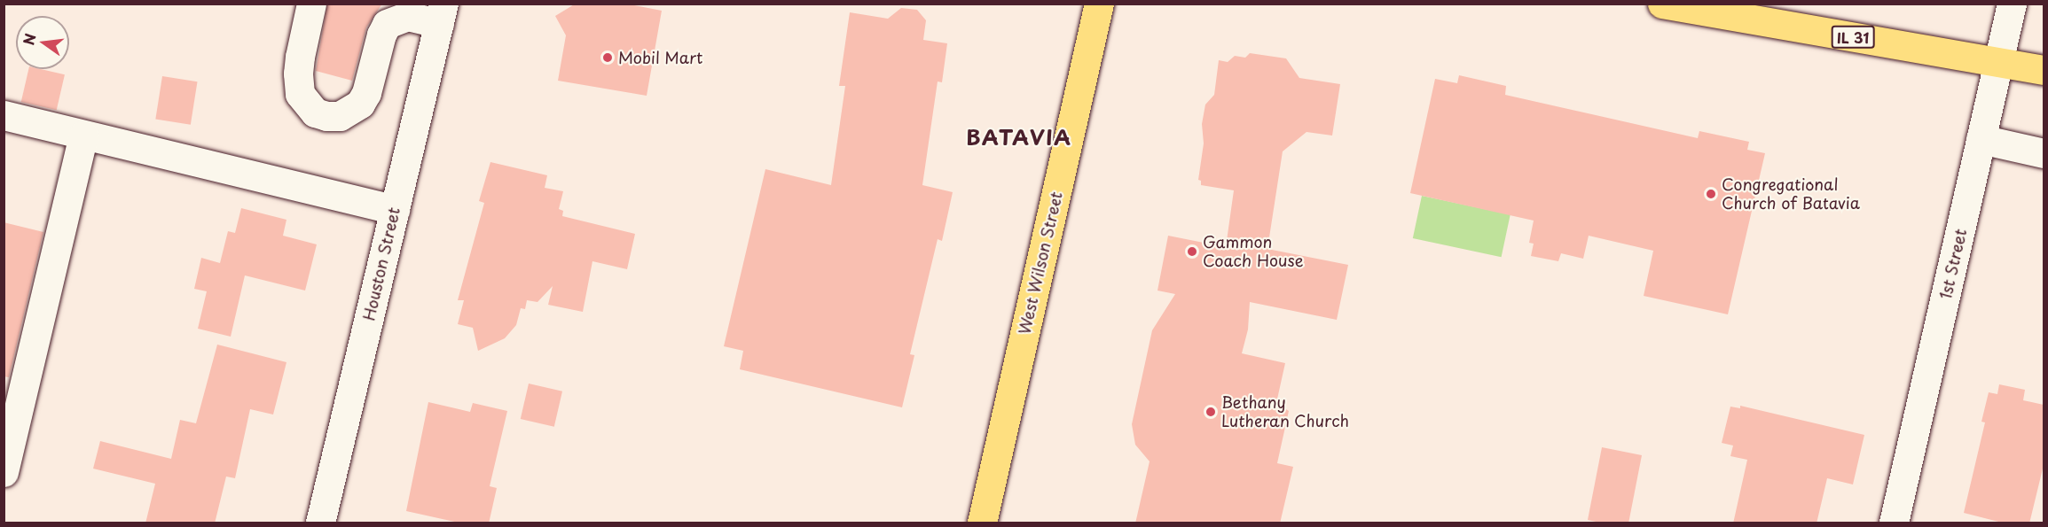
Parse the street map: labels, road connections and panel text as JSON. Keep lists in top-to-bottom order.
{
  "streets": {
    "main road": ["IL 31", "West Wilson Street"],
    "street": ["Houston Street", "1st Street"]
  },
  "crossings": [
    ["IL 31", "1st Street"]
  ],
  "districts": ["BATAVIA"],
  "places": [
    "Mobil Mart",
    "Congregational Church of Batavia",
    "Gammon Coach House",
    "Bethany Lutheran Church"
  ],
  "north": "left"
}
